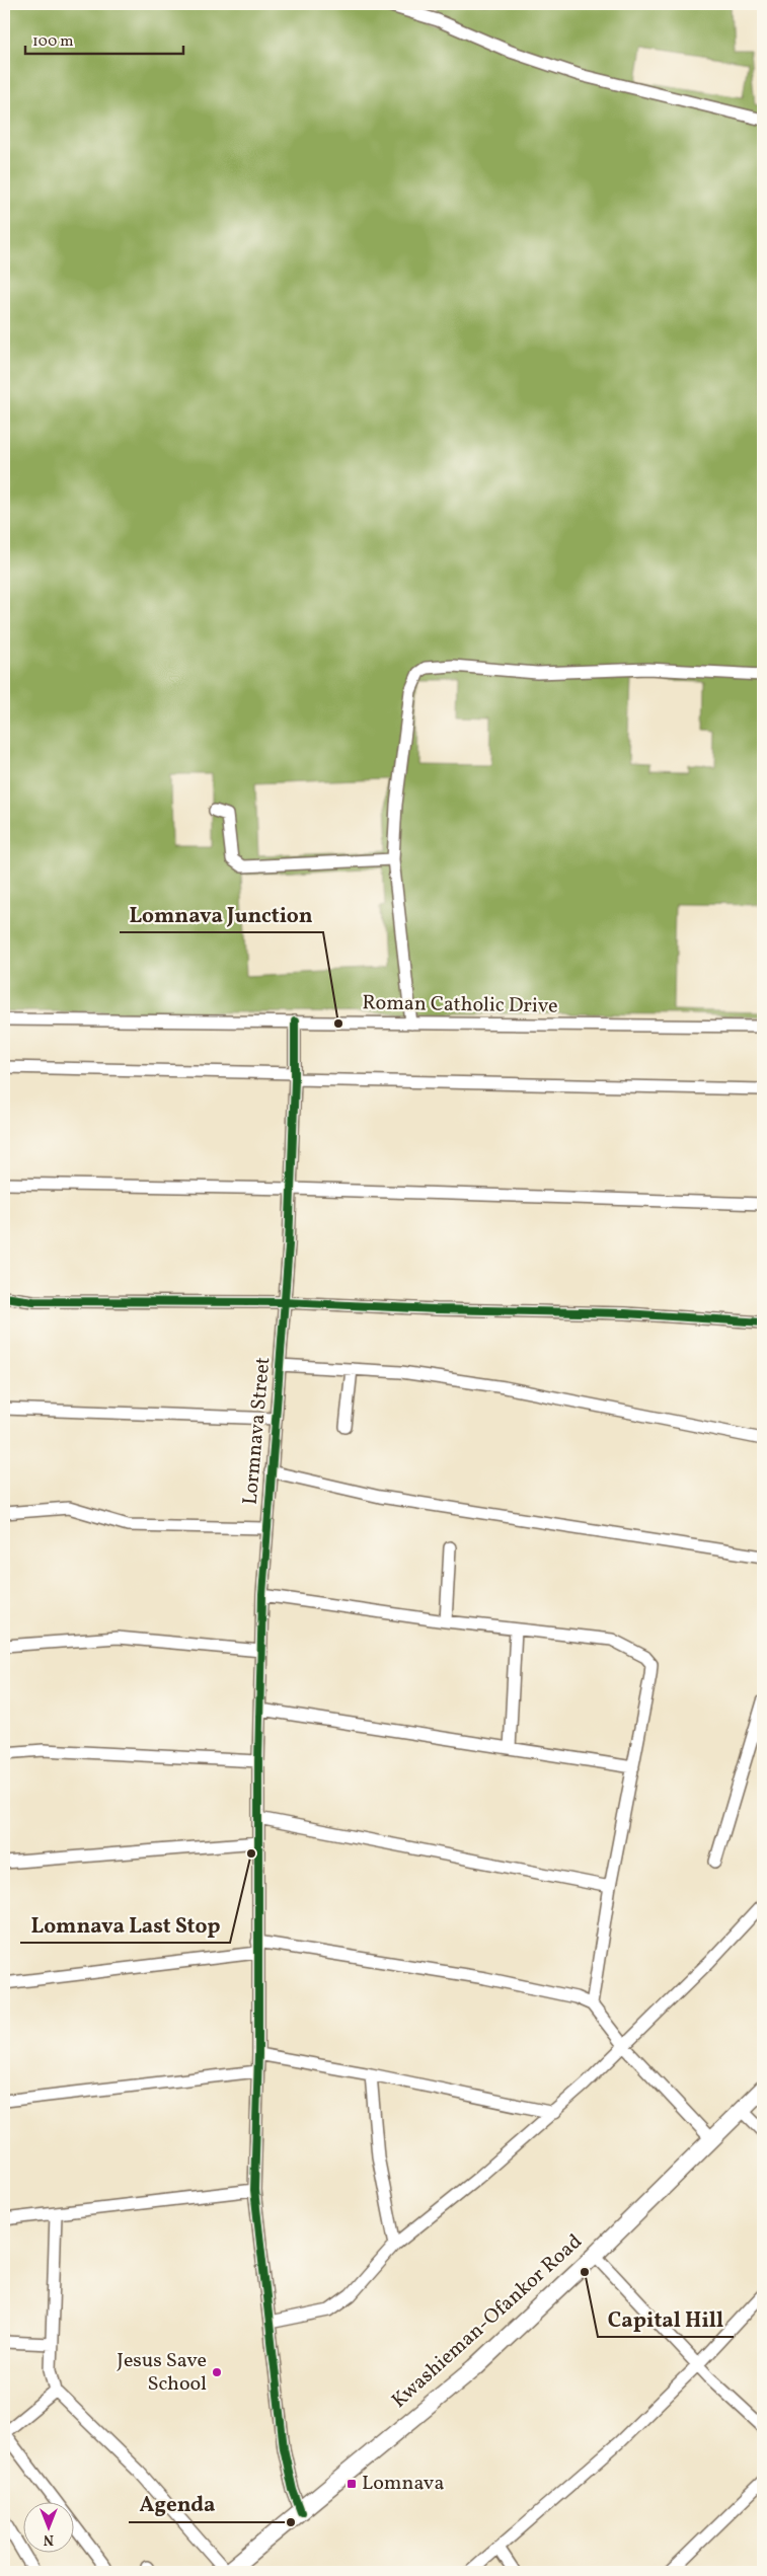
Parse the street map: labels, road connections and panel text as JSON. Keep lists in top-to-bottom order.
{
  "streets": {
    "main road": ["Kwashieman-Ofankor Road"],
    "street": ["Roman Catholic Drive", "Lormnava Street"]
  },
  "crossings": [
    ["Roman Catholic Drive", "Lormnava Street"],
    ["Lormnava Street", "Kwashieman-Ofankor Road"]
  ],
  "places": {
    "other": [
      "Lomnava Junction",
      "Lomnava Last Stop",
      "Capital Hill",
      "Jesus Save School",
      "Agenda"
    ],
    "transit": ["Lomnava"]
  },
  "scale_bar": "100 m",
  "north": "bottom"
}
